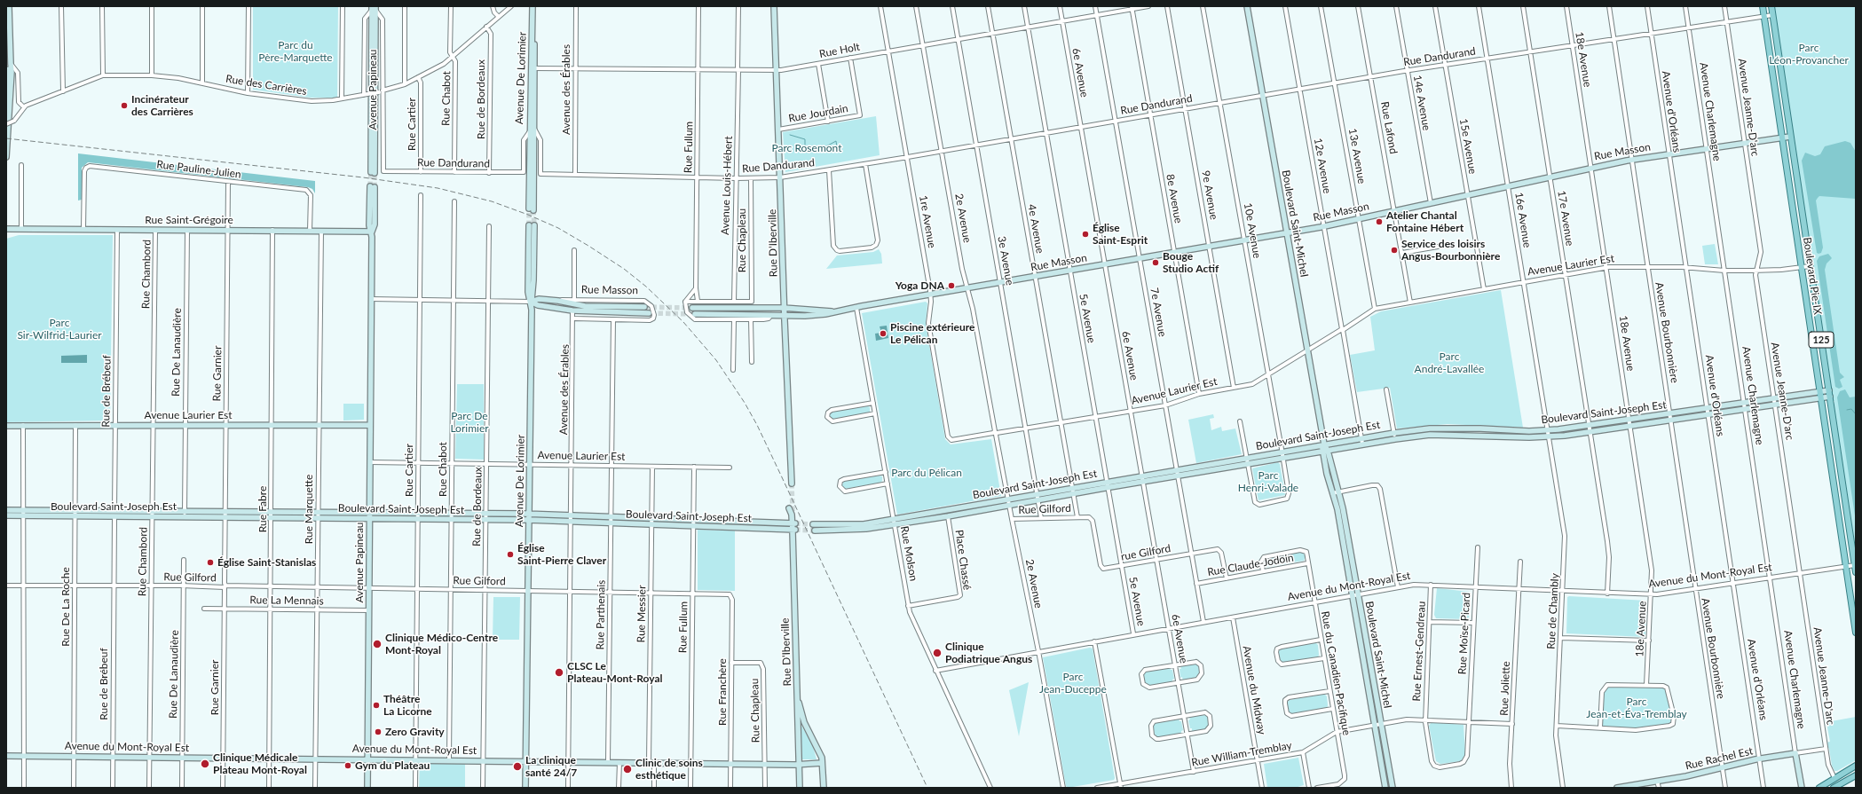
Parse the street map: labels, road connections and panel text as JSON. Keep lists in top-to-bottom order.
{
  "streets": {
    "main road": [
      "Avenue De Lorimier",
      "Avenue Papineau",
      "Avenue Charlemagne",
      "Rue Masson",
      "Rue Saint-Grégoire",
      "Boulevard Saint-Michel",
      "Rue D'Iberville",
      "Avenue Laurier Est",
      "Boulevard Pie-IX",
      "125",
      "Boulevard Saint-Joseph Est",
      "Avenue du Mont-Royal Est",
      "Rue Rachel Est"
    ],
    "street": [
      "Rue Holt",
      "Rue Dandurand",
      "18e Avenue",
      "6e Avenue",
      "Rue des Carrières",
      "Avenue des Érables",
      "Rue Chabot",
      "Rue de Bordeaux",
      "14e Avenue",
      "Avenue Jeanne-D'arc",
      "Avenue d'Orléans",
      "Rue Jourdain",
      "Rue Cartier",
      "Rue Lafond",
      "15e Avenue",
      "Rue Fullum",
      "13e Avenue",
      "12e Avenue",
      "Rue Pauline-Julien",
      "Avenue Louis-Hébert",
      "9e Avenue",
      "8e Avenue",
      "2e Avenue",
      "17e Avenue",
      "16e Avenue",
      "1re Avenue",
      "4e Avenue",
      "10e Avenue",
      "Rue Chapleau",
      "3e Avenue",
      "Rue Chambord",
      "7e Avenue",
      "5e Avenue",
      "Avenue Bourbonnière",
      "Rue De Lanaudière",
      "Rue Garnier",
      "Rue de Brébeuf",
      "Rue Fabre",
      "Rue Marquette",
      "Rue Gilford",
      "rue Gilford",
      "Rue Molson",
      "Place Chassé",
      "Rue Claude-Jodoin",
      "Rue La Mennais",
      "Rue De La Roche",
      "Rue de Chambly",
      "Rue Messier",
      "Rue Parthenais",
      "Rue Moïse-Picard",
      "Rue Ernest-Gendreau",
      "Rue du Canadien-Pacifique",
      "Rue Joliette",
      "Avenue du Midway",
      "Rue Franchère",
      "Rue William-Tremblay"
    ]
  },
  "crossings": [
    ["Rue Holt", "6e Avenue"],
    ["Rue Holt", "Avenue De Lorimier"],
    ["Rue Holt", "Avenue des Érables"],
    ["Rue Holt", "Rue Jourdain"],
    ["Rue Holt", "Rue Fullum"],
    ["Rue Holt", "Avenue Louis-Hébert"],
    ["Rue Holt", "8e Avenue"],
    ["Rue Holt", "2e Avenue"],
    ["Rue Holt", "1re Avenue"],
    ["Rue Holt", "4e Avenue"],
    ["Rue Holt", "Rue D'Iberville"],
    ["Rue Holt", "3e Avenue"],
    ["Rue Holt", "7e Avenue"],
    ["Rue Holt", "5e Avenue"],
    ["Rue Dandurand", "18e Avenue"],
    ["Rue Dandurand", "6e Avenue"],
    ["Rue Dandurand", "Avenue De Lorimier"],
    ["Rue Dandurand", "Avenue Papineau"],
    ["Rue Dandurand", "Avenue des Érables"],
    ["Rue Dandurand", "Rue Chabot"],
    ["Rue Dandurand", "Rue de Bordeaux"],
    ["Rue Dandurand", "14e Avenue"],
    ["Rue Dandurand", "Avenue Jeanne-D'arc"],
    ["Rue Dandurand", "Avenue d'Orléans"],
    ["Rue Dandurand", "Avenue Charlemagne"],
    ["Rue Dandurand", "Rue Cartier"],
    ["Rue Dandurand", "Rue Lafond"],
    ["Rue Dandurand", "15e Avenue"],
    ["Rue Dandurand", "Rue Fullum"],
    ["Rue Dandurand", "13e Avenue"],
    ["Rue Dandurand", "12e Avenue"],
    ["Rue Dandurand", "Avenue Louis-Hébert"],
    ["Rue Dandurand", "9e Avenue"],
    ["Rue Dandurand", "8e Avenue"],
    ["Rue Dandurand", "2e Avenue"],
    ["Rue Dandurand", "17e Avenue"],
    ["Rue Dandurand", "16e Avenue"],
    ["Rue Dandurand", "1re Avenue"],
    ["Rue Dandurand", "Boulevard Saint-Michel"],
    ["Rue Dandurand", "4e Avenue"],
    ["Rue Dandurand", "10e Avenue"],
    ["Rue Dandurand", "Rue Chapleau"],
    ["Rue Dandurand", "Rue D'Iberville"],
    ["Rue Dandurand", "3e Avenue"],
    ["Rue Dandurand", "Boulevard Pie-IX"],
    ["Rue Dandurand", "7e Avenue"],
    ["Rue Dandurand", "5e Avenue"],
    ["Rue Dandurand", "Avenue Bourbonnière"],
    ["18e Avenue", "Rue Masson"],
    ["18e Avenue", "Avenue Laurier Est"],
    ["18e Avenue", "Boulevard Saint-Joseph Est"],
    ["18e Avenue", "Avenue du Mont-Royal Est"],
    ["6e Avenue", "Rue Masson"],
    ["6e Avenue", "Avenue Laurier Est"],
    ["6e Avenue", "Boulevard Saint-Joseph Est"],
    ["6e Avenue", "rue Gilford"],
    ["6e Avenue", "Avenue du Mont-Royal Est"],
    ["6e Avenue", "Rue William-Tremblay"],
    ["Avenue De Lorimier", "Rue Masson"],
    ["Avenue De Lorimier", "Avenue Laurier Est"],
    ["Avenue De Lorimier", "Boulevard Saint-Joseph Est"],
    ["Avenue De Lorimier", "Rue Gilford"],
    ["Avenue De Lorimier", "Avenue du Mont-Royal Est"],
    ["Rue des Carrières", "Avenue Papineau"],
    ["Rue des Carrières", "Rue Chabot"],
    ["Rue des Carrières", "Rue de Bordeaux"],
    ["Rue des Carrières", "Rue Cartier"],
    ["Avenue Papineau", "Rue Masson"],
    ["Avenue Papineau", "Rue Saint-Grégoire"],
    ["Avenue Papineau", "Avenue Laurier Est"],
    ["Avenue Papineau", "Boulevard Saint-Joseph Est"],
    ["Avenue Papineau", "Rue Gilford"],
    ["Avenue Papineau", "Avenue du Mont-Royal Est"],
    ["Avenue Papineau", "Rue La Mennais"],
    ["Avenue des Érables", "Rue Masson"],
    ["Avenue des Érables", "Avenue Laurier Est"],
    ["Avenue des Érables", "Boulevard Saint-Joseph Est"],
    ["Avenue des Érables", "Rue Gilford"],
    ["Avenue des Érables", "Avenue du Mont-Royal Est"],
    ["Rue Chabot", "Rue Masson"],
    ["Rue Chabot", "Avenue Laurier Est"],
    ["Rue Chabot", "Boulevard Saint-Joseph Est"],
    ["Rue Chabot", "Rue Gilford"],
    ["Rue Chabot", "Avenue du Mont-Royal Est"],
    ["Rue de Bordeaux", "Rue Masson"],
    ["Rue de Bordeaux", "Avenue Laurier Est"],
    ["Rue de Bordeaux", "Boulevard Saint-Joseph Est"],
    ["Rue de Bordeaux", "Rue Gilford"],
    ["Rue de Bordeaux", "Avenue du Mont-Royal Est"],
    ["14e Avenue", "Rue Masson"],
    ["Avenue Jeanne-D'arc", "Rue Masson"],
    ["Avenue Jeanne-D'arc", "Avenue Laurier Est"],
    ["Avenue Jeanne-D'arc", "Boulevard Saint-Joseph Est"],
    ["Avenue Jeanne-D'arc", "Avenue du Mont-Royal Est"],
    ["Avenue Jeanne-D'arc", "Rue Rachel Est"],
    ["Avenue d'Orléans", "Rue Masson"],
    ["Avenue d'Orléans", "Avenue Laurier Est"],
    ["Avenue d'Orléans", "Boulevard Saint-Joseph Est"],
    ["Avenue d'Orléans", "Avenue du Mont-Royal Est"],
    ["Avenue d'Orléans", "Rue Rachel Est"],
    ["Avenue Charlemagne", "Rue Masson"],
    ["Avenue Charlemagne", "Avenue Laurier Est"],
    ["Avenue Charlemagne", "Boulevard Saint-Joseph Est"],
    ["Avenue Charlemagne", "Avenue du Mont-Royal Est"],
    ["Avenue Charlemagne", "Rue Rachel Est"],
    ["Rue Jourdain", "Rue D'Iberville"],
    ["Rue Cartier", "Rue Masson"],
    ["Rue Cartier", "Avenue Laurier Est"],
    ["Rue Cartier", "Boulevard Saint-Joseph Est"],
    ["Rue Cartier", "Rue Gilford"],
    ["Rue Cartier", "Avenue du Mont-Royal Est"],
    ["Rue Lafond", "Rue Masson"],
    ["Rue Lafond", "Avenue Laurier Est"],
    ["15e Avenue", "Rue Masson"],
    ["15e Avenue", "Avenue Laurier Est"],
    ["Rue Fullum", "Avenue Laurier Est"],
    ["Rue Fullum", "Boulevard Saint-Joseph Est"],
    ["Rue Fullum", "Rue Gilford"],
    ["Rue Fullum", "Avenue du Mont-Royal Est"],
    ["Rue Masson", "13e Avenue"],
    ["Rue Masson", "12e Avenue"],
    ["Rue Masson", "9e Avenue"],
    ["Rue Masson", "8e Avenue"],
    ["Rue Masson", "2e Avenue"],
    ["Rue Masson", "17e Avenue"],
    ["Rue Masson", "16e Avenue"],
    ["Rue Masson", "1re Avenue"],
    ["Rue Masson", "Boulevard Saint-Michel"],
    ["Rue Masson", "4e Avenue"],
    ["Rue Masson", "10e Avenue"],
    ["Rue Masson", "Rue D'Iberville"],
    ["Rue Masson", "3e Avenue"],
    ["Rue Masson", "Boulevard Pie-IX"],
    ["Rue Masson", "7e Avenue"],
    ["Rue Masson", "5e Avenue"],
    ["Rue Masson", "Avenue Bourbonnière"],
    ["Rue Masson", "Rue Molson"],
    ["Rue Masson", "Rue Parthenais"],
    ["13e Avenue", "Avenue Laurier Est"],
    ["12e Avenue", "Avenue Laurier Est"],
    ["12e Avenue", "Boulevard Saint-Joseph Est"],
    ["Rue Pauline-Julien", "Rue Saint-Grégoire"],
    ["Rue Pauline-Julien", "Rue Garnier"],
    ["Avenue Louis-Hébert", "Rue Chapleau"],
    ["9e Avenue", "Avenue Laurier Est"],
    ["8e Avenue", "Avenue Laurier Est"],
    ["2e Avenue", "Avenue Laurier Est"],
    ["2e Avenue", "Boulevard Saint-Joseph Est"],
    ["2e Avenue", "Rue Gilford"],
    ["2e Avenue", "Avenue du Mont-Royal Est"],
    ["17e Avenue", "Avenue Laurier Est"],
    ["17e Avenue", "Boulevard Saint-Joseph Est"],
    ["17e Avenue", "Avenue du Mont-Royal Est"],
    ["Rue Saint-Grégoire", "Rue Chambord"],
    ["Rue Saint-Grégoire", "Rue De Lanaudière"],
    ["Rue Saint-Grégoire", "Rue Garnier"],
    ["Rue Saint-Grégoire", "Rue de Brébeuf"],
    ["Rue Saint-Grégoire", "Rue Fabre"],
    ["Rue Saint-Grégoire", "Rue Marquette"],
    ["16e Avenue", "Avenue Laurier Est"],
    ["16e Avenue", "Boulevard Saint-Joseph Est"],
    ["16e Avenue", "Rue de Chambly"],
    ["1re Avenue", "Avenue Laurier Est"],
    ["Boulevard Saint-Michel", "Avenue Laurier Est"],
    ["Boulevard Saint-Michel", "Boulevard Saint-Joseph Est"],
    ["Boulevard Saint-Michel", "Avenue du Mont-Royal Est"],
    ["Boulevard Saint-Michel", "Rue William-Tremblay"],
    ["4e Avenue", "Avenue Laurier Est"],
    ["4e Avenue", "Boulevard Saint-Joseph Est"],
    ["4e Avenue", "Rue Gilford"],
    ["10e Avenue", "Avenue Laurier Est"],
    ["10e Avenue", "Boulevard Saint-Joseph Est"],
    ["Rue Chapleau", "Avenue du Mont-Royal Est"],
    ["Rue Chapleau", "Rue Franchère"],
    ["Rue D'Iberville", "Boulevard Saint-Joseph Est"],
    ["Rue D'Iberville", "Avenue du Mont-Royal Est"],
    ["3e Avenue", "Avenue Laurier Est"],
    ["3e Avenue", "Boulevard Saint-Joseph Est"],
    ["3e Avenue", "Rue Gilford"],
    ["Avenue Laurier Est", "Rue Chambord"],
    ["Avenue Laurier Est", "Boulevard Pie-IX"],
    ["Avenue Laurier Est", "7e Avenue"],
    ["Avenue Laurier Est", "5e Avenue"],
    ["Avenue Laurier Est", "Avenue Bourbonnière"],
    ["Avenue Laurier Est", "Rue De Lanaudière"],
    ["Avenue Laurier Est", "Rue Garnier"],
    ["Avenue Laurier Est", "Rue de Brébeuf"],
    ["Avenue Laurier Est", "Rue Fabre"],
    ["Avenue Laurier Est", "Rue Marquette"],
    ["Avenue Laurier Est", "Rue De La Roche"],
    ["Avenue Laurier Est", "Rue Messier"],
    ["Avenue Laurier Est", "Rue Parthenais"],
    ["Rue Chambord", "Boulevard Saint-Joseph Est"],
    ["Rue Chambord", "Rue Gilford"],
    ["Rue Chambord", "Avenue du Mont-Royal Est"],
    ["Boulevard Pie-IX", "Boulevard Saint-Joseph Est"],
    ["Boulevard Pie-IX", "Avenue du Mont-Royal Est"],
    ["7e Avenue", "Boulevard Saint-Joseph Est"],
    ["7e Avenue", "rue Gilford"],
    ["7e Avenue", "Rue Claude-Jodoin"],
    ["7e Avenue", "Avenue du Mont-Royal Est"],
    ["5e Avenue", "Boulevard Saint-Joseph Est"],
    ["5e Avenue", "rue Gilford"],
    ["5e Avenue", "Avenue du Mont-Royal Est"],
    ["Avenue Bourbonnière", "Boulevard Saint-Joseph Est"],
    ["Avenue Bourbonnière", "Avenue du Mont-Royal Est"],
    ["Avenue Bourbonnière", "Rue Rachel Est"],
    ["Rue De Lanaudière", "Boulevard Saint-Joseph Est"],
    ["Rue De Lanaudière", "Rue Gilford"],
    ["Rue De Lanaudière", "Avenue du Mont-Royal Est"],
    ["Rue Garnier", "Boulevard Saint-Joseph Est"],
    ["Rue Garnier", "Rue Gilford"],
    ["Rue Garnier", "Avenue du Mont-Royal Est"],
    ["Rue Garnier", "Rue La Mennais"],
    ["Rue de Brébeuf", "Boulevard Saint-Joseph Est"],
    ["Rue de Brébeuf", "Rue Gilford"],
    ["Rue de Brébeuf", "Avenue du Mont-Royal Est"],
    ["Boulevard Saint-Joseph Est", "Rue Fabre"],
    ["Boulevard Saint-Joseph Est", "Rue Marquette"],
    ["Boulevard Saint-Joseph Est", "Rue Gilford"],
    ["Boulevard Saint-Joseph Est", "Rue Molson"],
    ["Boulevard Saint-Joseph Est", "Place Chassé"],
    ["Boulevard Saint-Joseph Est", "Rue De La Roche"],
    ["Boulevard Saint-Joseph Est", "Rue de Chambly"],
    ["Boulevard Saint-Joseph Est", "Rue Messier"],
    ["Boulevard Saint-Joseph Est", "Rue Parthenais"],
    ["Rue Fabre", "Rue Gilford"],
    ["Rue Fabre", "Avenue du Mont-Royal Est"],
    ["Rue Fabre", "Rue La Mennais"],
    ["Rue Marquette", "Rue Gilford"],
    ["Rue Marquette", "Avenue du Mont-Royal Est"],
    ["Rue Marquette", "Rue La Mennais"],
    ["Rue Gilford", "rue Gilford"],
    ["Rue Gilford", "Rue De La Roche"],
    ["Rue Gilford", "Rue Messier"],
    ["Rue Gilford", "Rue Parthenais"],
    ["Rue Gilford", "Rue Franchère"],
    ["Rue Molson", "Place Chassé"],
    ["Rue Molson", "Avenue du Mont-Royal Est"],
    ["Rue Claude-Jodoin", "Rue du Canadien-Pacifique"],
    ["Avenue du Mont-Royal Est", "Rue De La Roche"],
    ["Avenue du Mont-Royal Est", "Rue de Chambly"],
    ["Avenue du Mont-Royal Est", "Rue Messier"],
    ["Avenue du Mont-Royal Est", "Rue Parthenais"],
    ["Avenue du Mont-Royal Est", "Rue Moïse-Picard"],
    ["Avenue du Mont-Royal Est", "Rue Ernest-Gendreau"],
    ["Avenue du Mont-Royal Est", "Rue du Canadien-Pacifique"],
    ["Avenue du Mont-Royal Est", "Rue Joliette"],
    ["Avenue du Mont-Royal Est", "Avenue du Midway"],
    ["Avenue du Mont-Royal Est", "Rue Franchère"],
    ["Rue Moïse-Picard", "Rue Ernest-Gendreau"],
    ["Rue Moïse-Picard", "Rue William-Tremblay"],
    ["Rue Ernest-Gendreau", "Rue William-Tremblay"],
    ["Rue du Canadien-Pacifique", "Rue William-Tremblay"],
    ["Rue Joliette", "Rue William-Tremblay"],
    ["Avenue du Midway", "Rue William-Tremblay"]
  ],
  "parks": [
    "Parc du Père-Marquette",
    "Parc Léon-Provancher",
    "Parc Rosemont",
    "Parc Sir-Wilfrid-Laurier",
    "Parc André-Lavallée",
    "Parc De Lorimier",
    "Parc du Pélican",
    "Parc Henri-Valade",
    "Parc Jean-Duceppe",
    "Parc Jean-et-Éva-Tremblay"
  ],
  "places": [
    "Incinérateur des Carrières",
    "Atelier Chantal Fontaine Hébert",
    "Église Saint-Esprit",
    "Service des loisirs Angus-Bourbonnière",
    "Bouge Studio Actif",
    "Yoga DNA",
    "Piscine extérieure Le Pélican",
    "Église Saint-Pierre Claver",
    "Église Saint-Stanislas",
    "Clinique Médico-Centre Mont-Royal",
    "Clinique Podiatrique Angus",
    "CLSC Le Plateau-Mont-Royal",
    "Théâtre La Licorne",
    "Zero Gravity",
    "Clinique Médicale Plateau Mont-Royal",
    "Gym du Plateau",
    "La clinique santé 24/7",
    "Clinic de soins esthétique"
  ]
}
